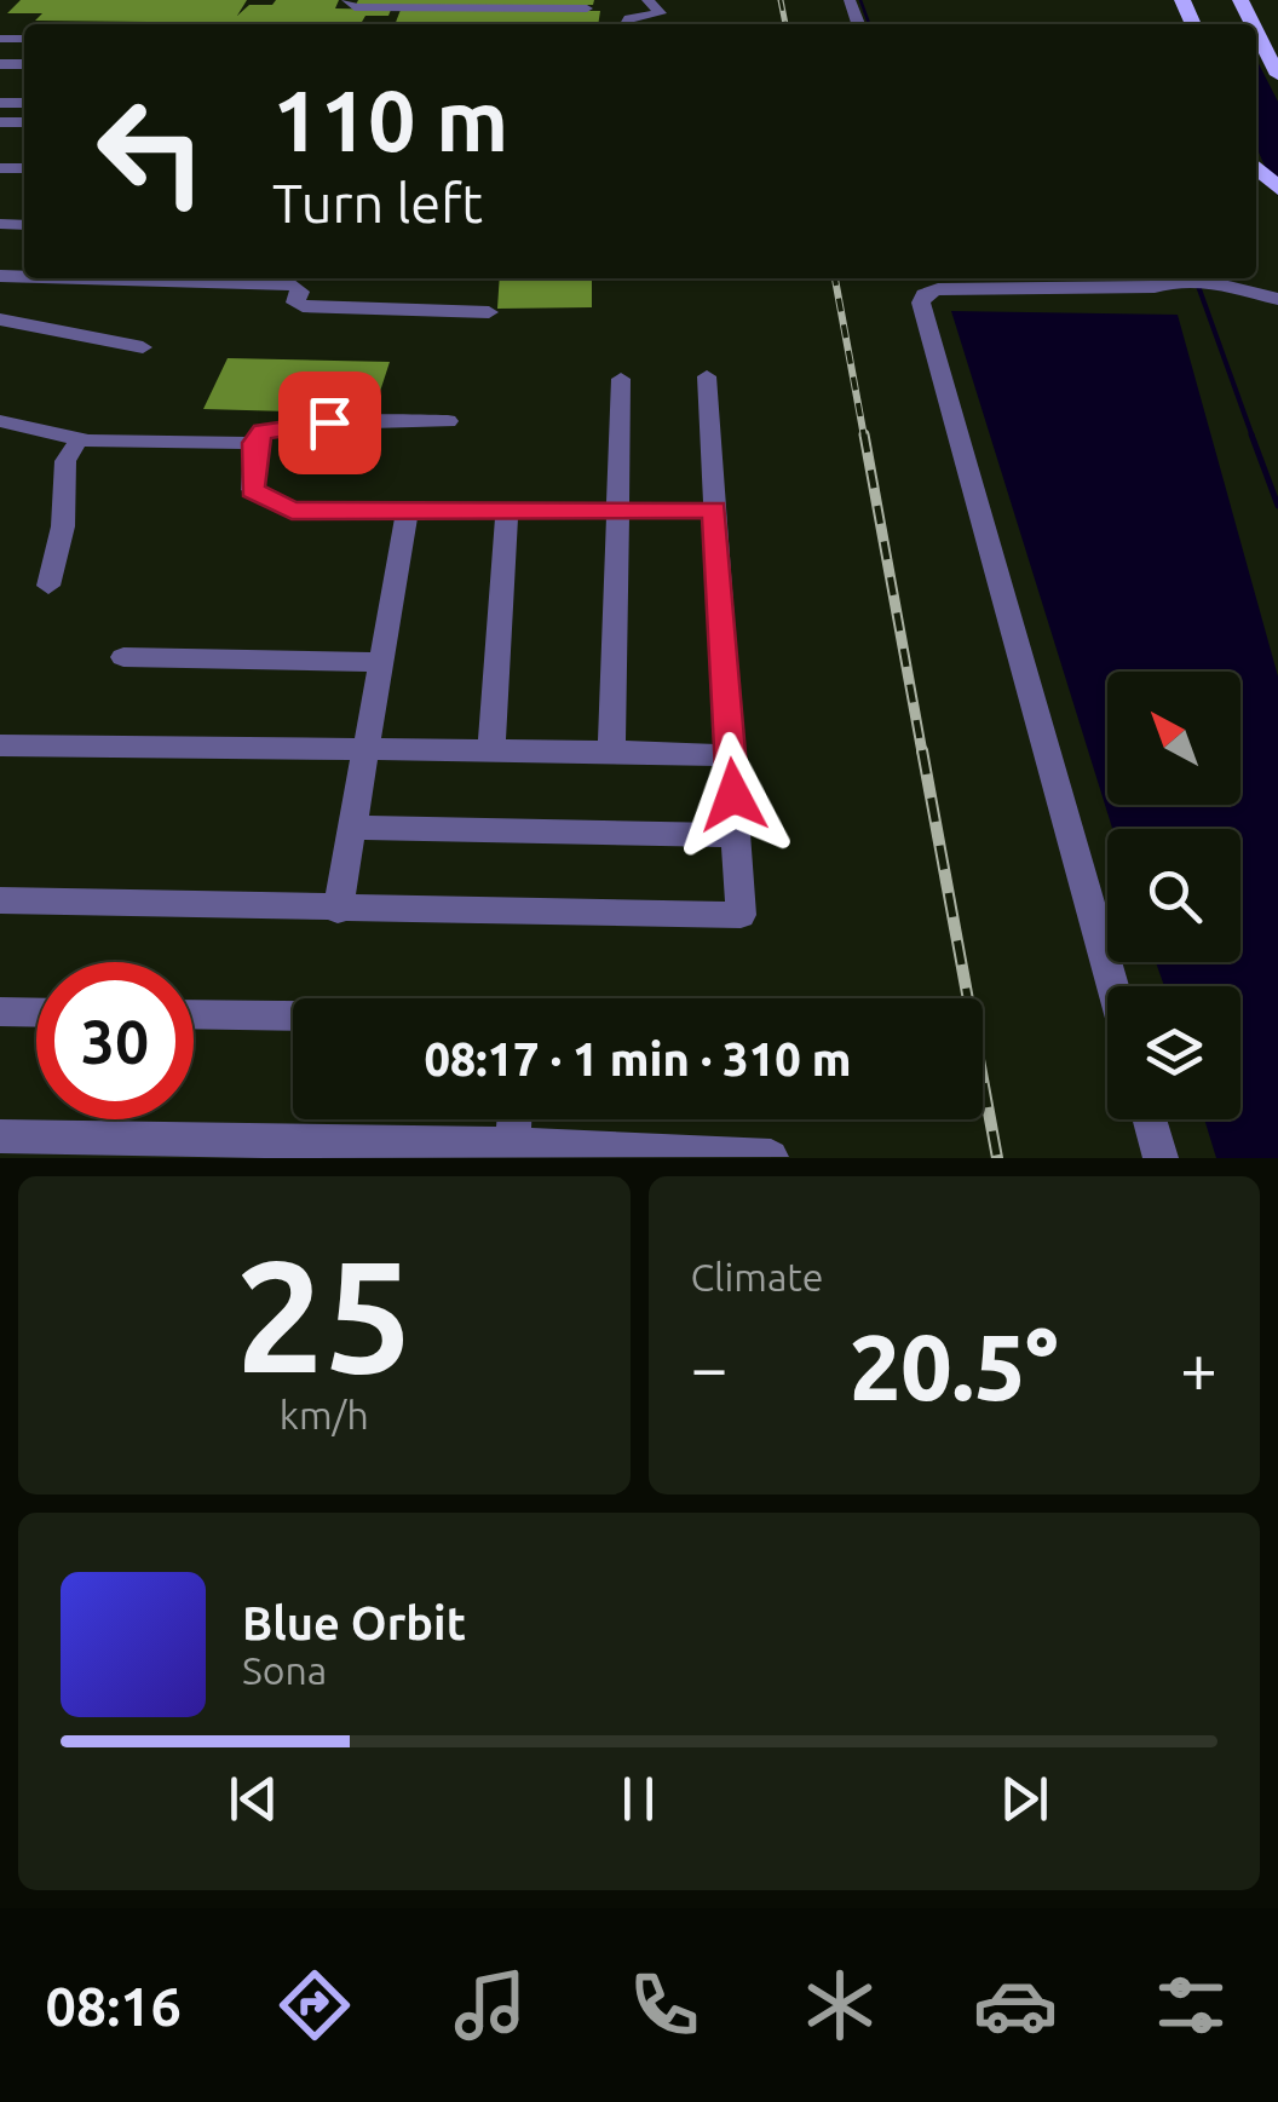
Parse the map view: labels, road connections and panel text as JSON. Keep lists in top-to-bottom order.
{
  "north": "top left",
  "page": {
    "turn": ["110 m", "Turn left"],
    "limit": "30",
    "trip": "08:17 · 1 min · 310 m",
    "tile": [
      ["25", "km/h"],
      "Climate"
    ],
    "heat": ["−", "20.5°", "+"],
    "song": ["Blue Orbit", "Sona"],
    "tabs": "08:16"
  }
}
